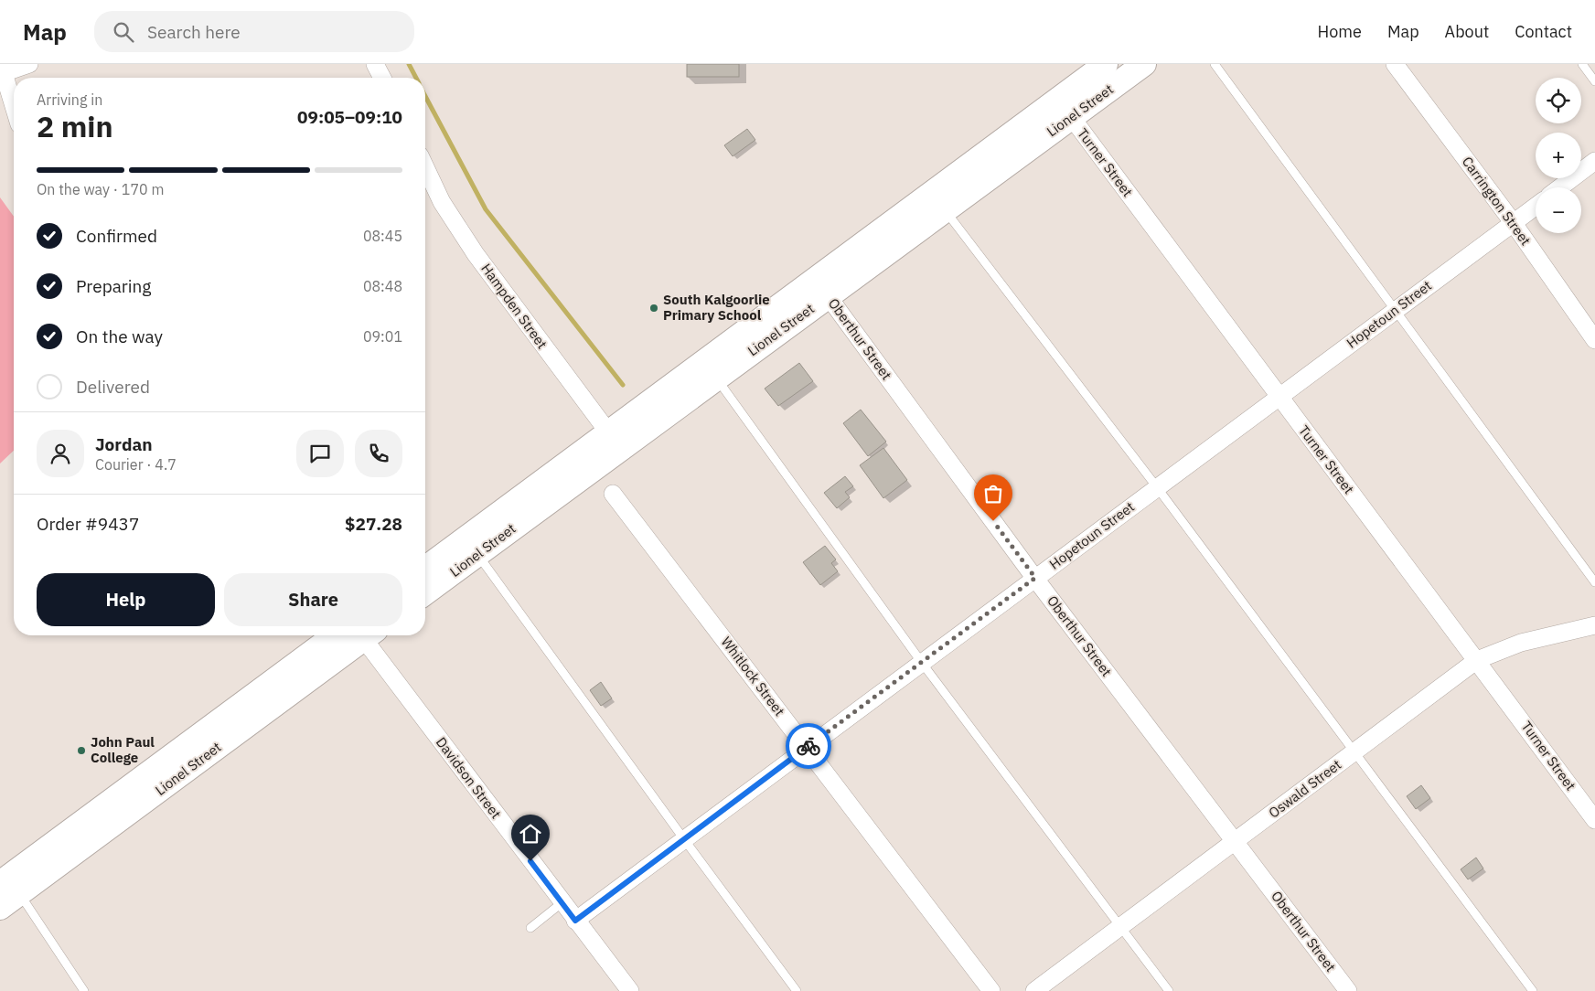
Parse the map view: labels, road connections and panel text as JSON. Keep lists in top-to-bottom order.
{
  "streets": {
    "street": [
      "Lionel Street",
      "Turner Street",
      "Carrington Street",
      "Hampden Street",
      "Hopetoun Street",
      "Oberthur Street",
      "Whitlock Street",
      "Davidson Street",
      "Oswald Street"
    ]
  },
  "crossings": [
    ["Lionel Street", "Turner Street"],
    ["Lionel Street", "Hampden Street"],
    ["Lionel Street", "Oberthur Street"],
    ["Turner Street", "Hopetoun Street"],
    ["Turner Street", "Oswald Street"],
    ["Carrington Street", "Hopetoun Street"],
    ["Hopetoun Street", "Oberthur Street"],
    ["Hopetoun Street", "Whitlock Street"],
    ["Hopetoun Street", "Davidson Street"],
    ["Oberthur Street", "Oswald Street"]
  ],
  "places": ["South Kalgoorlie Primary School", "John Paul College"],
  "page": {
    "header": "Map",
    "search": "Search here",
    "nav": [
      "Home",
      "Map",
      "About",
      "Contact"
    ],
    "map_buttons": ["+", "−"],
    "heading": ["2 min", "Arriving in", "09:05–09:10"],
    "panel": [
      "Jordan",
      "Courier · 4.7",
      "Order #9437",
      "$27.28"
    ],
    "bar": "On the way · 170 m",
    "list": [
      ["Confirmed", "08:45"],
      ["Preparing", "08:48"],
      ["On the way", "09:01"],
      "Delivered"
    ],
    "buttons": ["Help", "Share"]
  }
}
